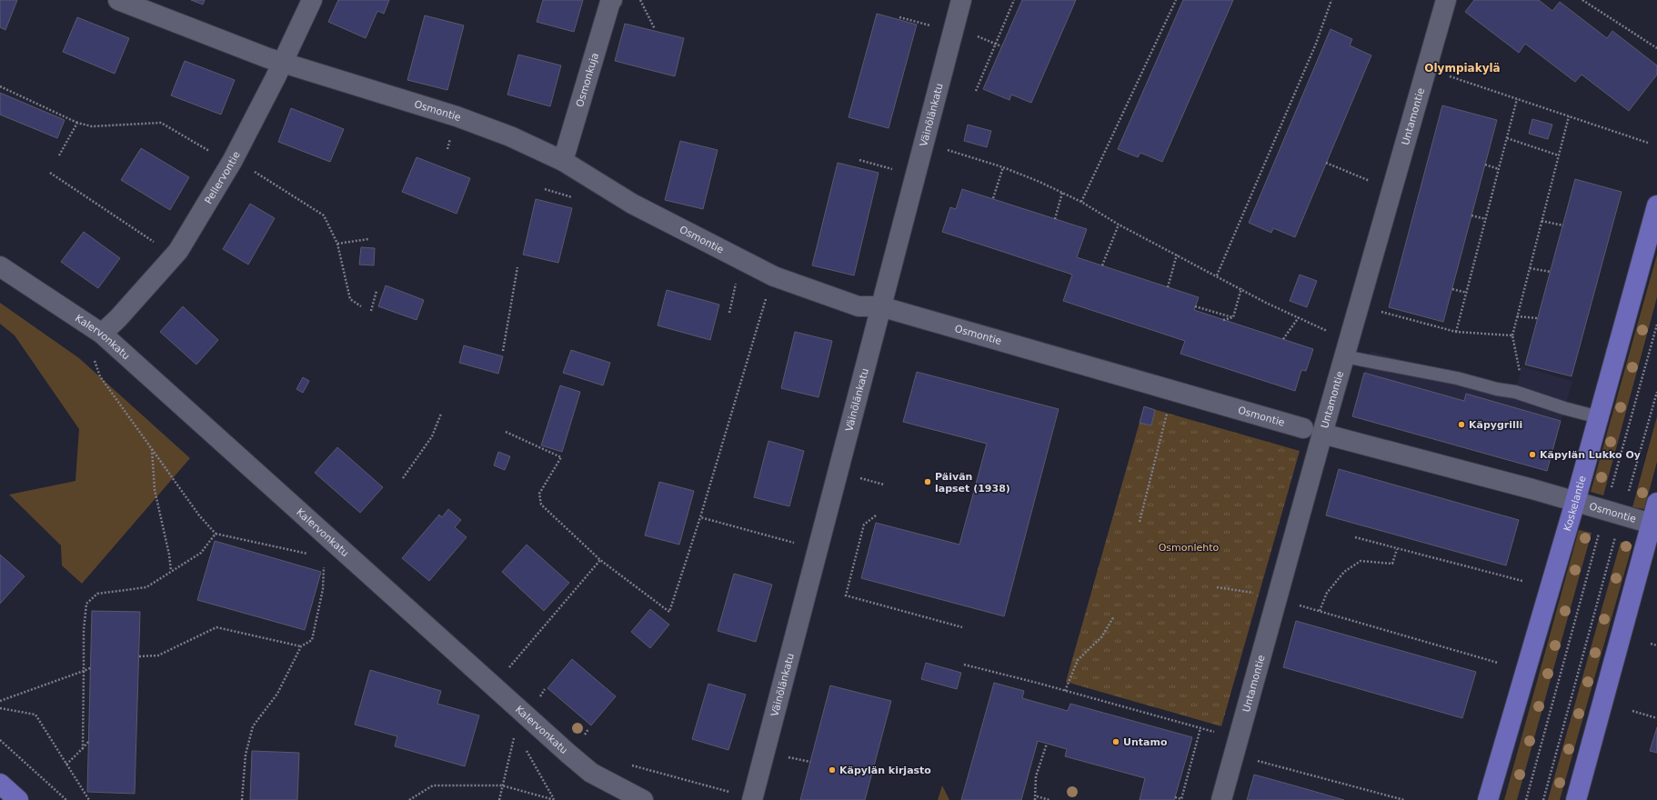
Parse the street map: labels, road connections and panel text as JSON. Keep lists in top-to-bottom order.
{
  "streets": {
    "main road": ["Koskelantie"],
    "street": [
      "Osmonkuja",
      "Osmontie",
      "Väinölänkatu",
      "Untamontie",
      "Pellervontie",
      "Kalervonkatu"
    ]
  },
  "crossings": [
    ["Osmonkuja", "Osmontie"],
    ["Osmontie", "Väinölänkatu"],
    ["Osmontie", "Untamontie"],
    ["Osmontie", "Pellervontie"],
    ["Osmontie", "Koskelantie"],
    ["Pellervontie", "Kalervonkatu"]
  ],
  "districts": ["Olympiakylä"],
  "parks": ["Osmonlehto"],
  "places": [
    "Käpygrilli",
    "Käpylän Lukko Oy",
    "Päivän lapset (1938)",
    "Untamo",
    "Käpylän kirjasto"
  ]
}
